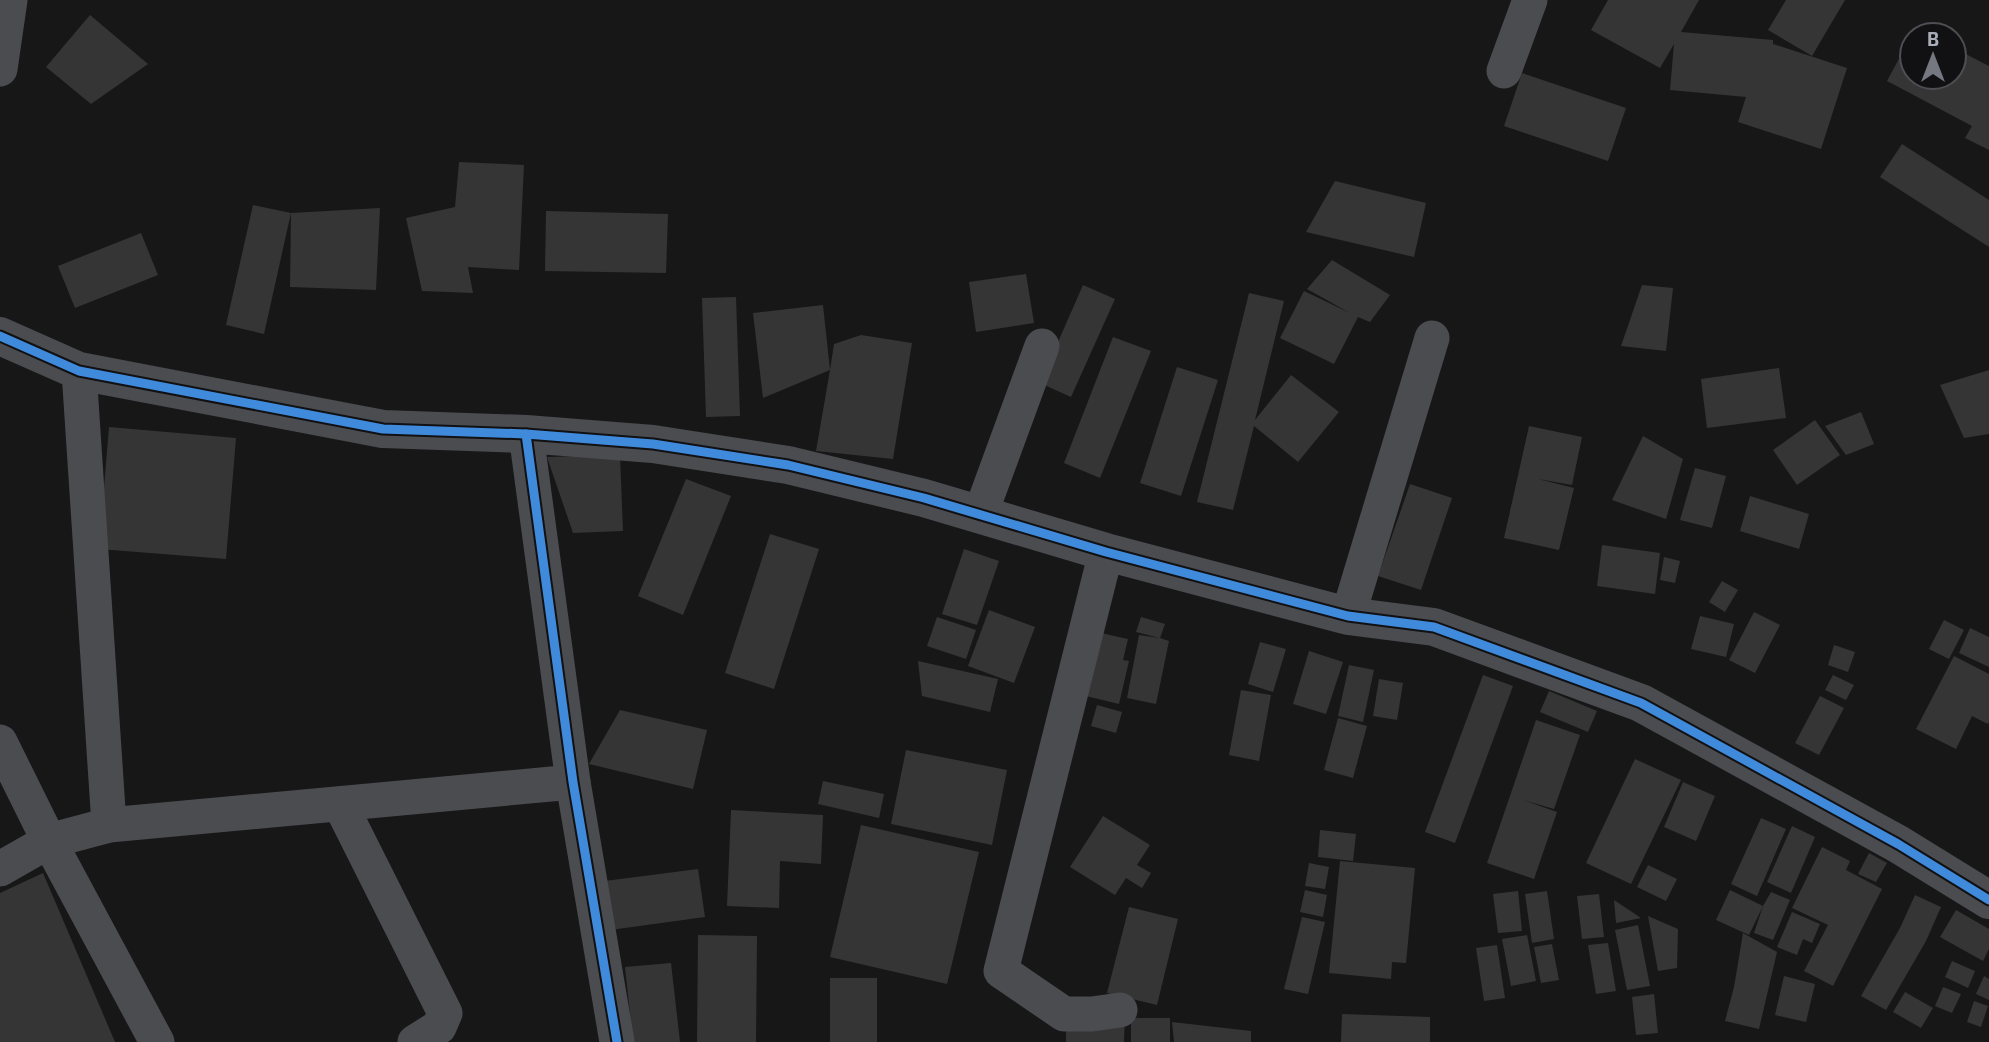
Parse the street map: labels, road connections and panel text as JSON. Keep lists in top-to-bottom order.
{
  "north": "top"
}
